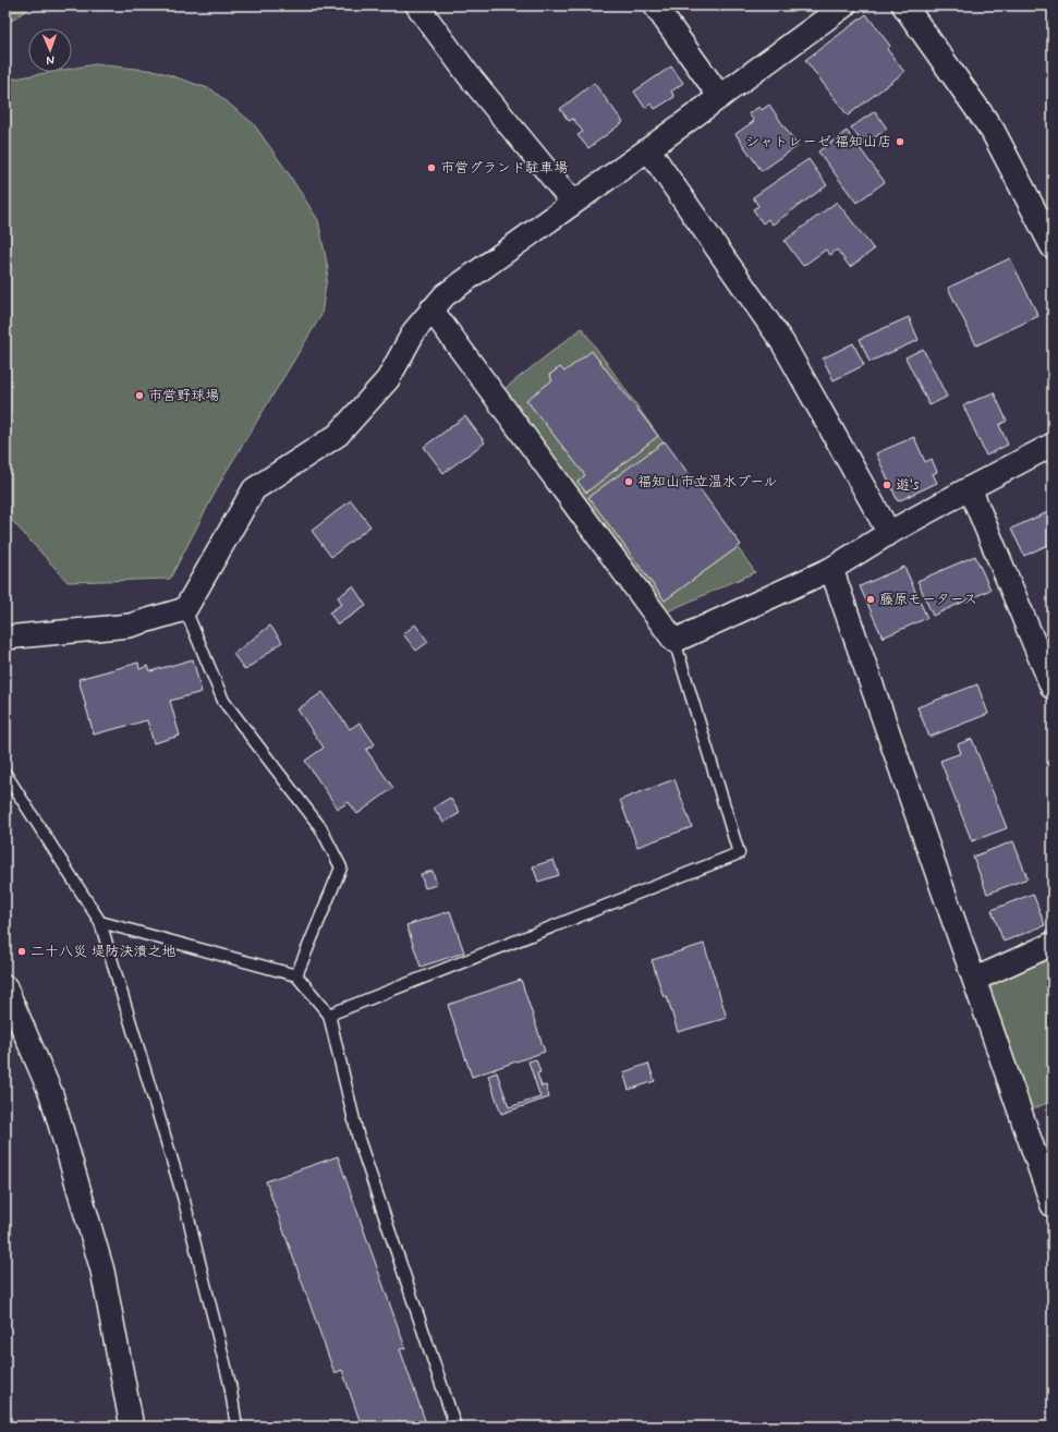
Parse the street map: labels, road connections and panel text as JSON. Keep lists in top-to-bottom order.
{
  "places": [
    "シャトレーゼ 福知山店",
    "市営グランド駐車場",
    "市営野球場",
    "福知山市立温水プール",
    "遊's",
    "藤原モータース",
    "二十八災 堤防決潰之地"
  ],
  "north": "bottom"
}
